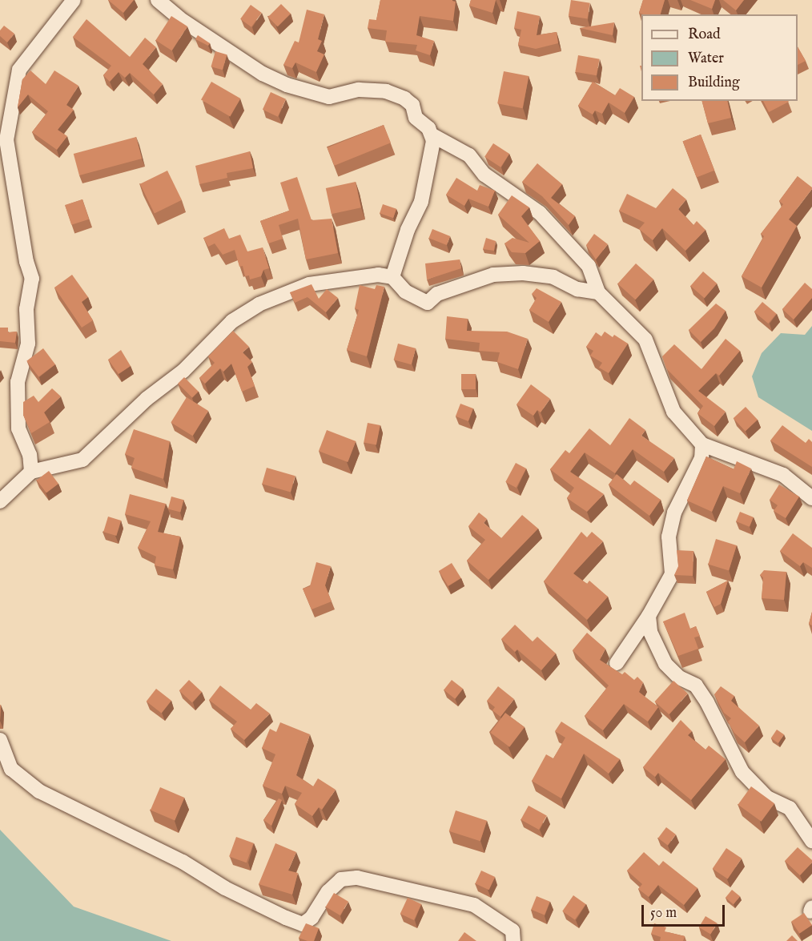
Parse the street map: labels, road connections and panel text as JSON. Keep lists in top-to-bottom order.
{
  "legend": ["Road", "Water", "Building"],
  "scale_bar": "50 m"
}
